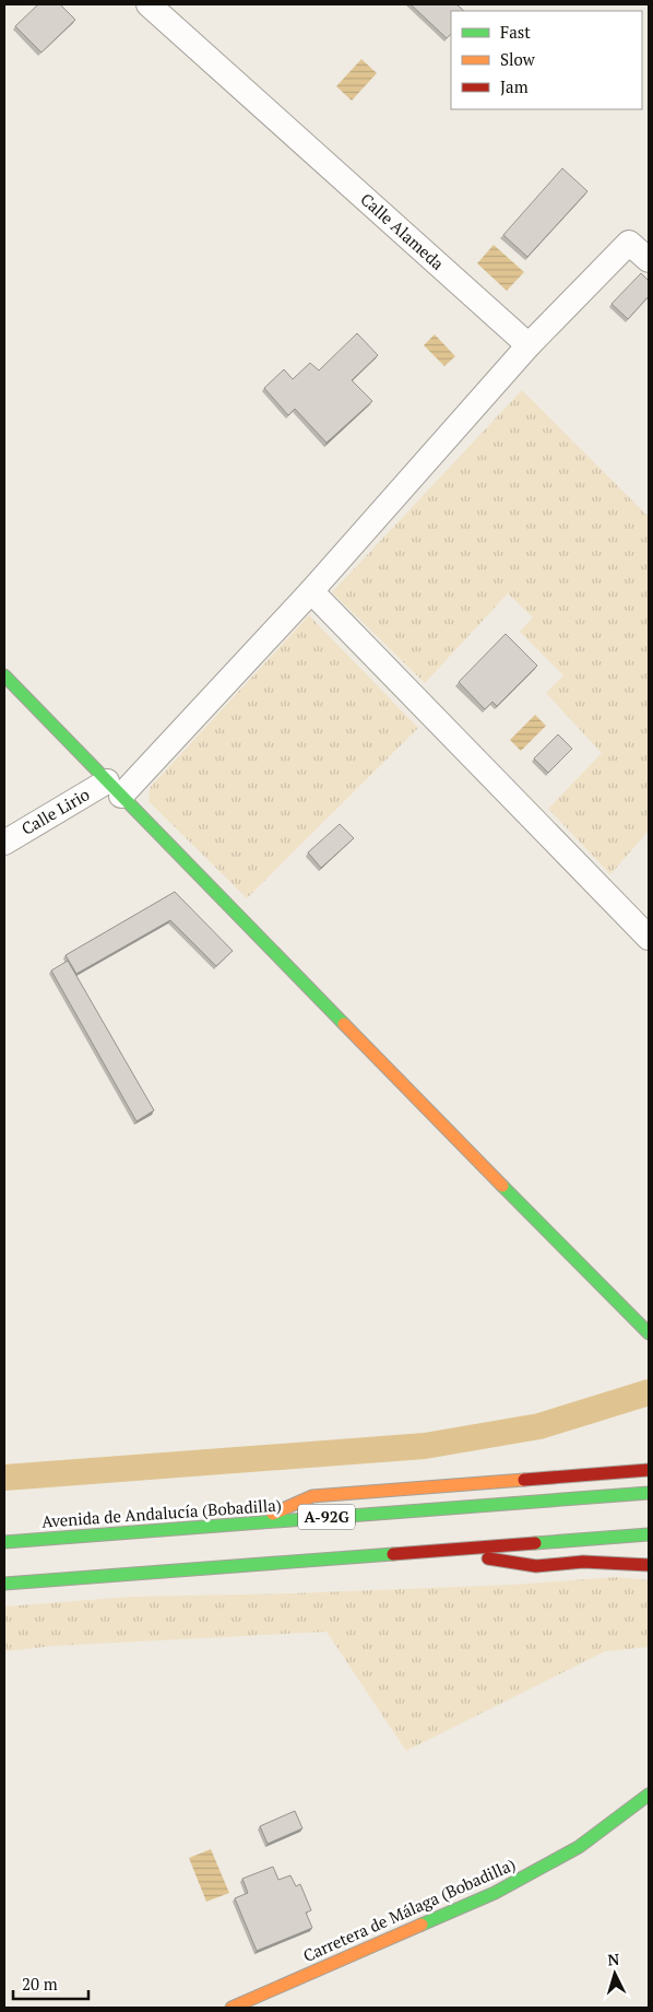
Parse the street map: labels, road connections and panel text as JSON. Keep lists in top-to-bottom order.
{
  "streets": {
    "main road": ["Avenida de Andalucía (Bobadilla)", "A-92G", "Carretera de Málaga (Bobadilla)"],
    "street": ["Calle Alameda", "Calle Lirio"]
  },
  "crossings": [
    ["Calle Alameda", "Calle Lirio"]
  ],
  "legend": ["Fast", "Slow", "Jam"],
  "scale_bar": "20 m",
  "north": "top"
}
